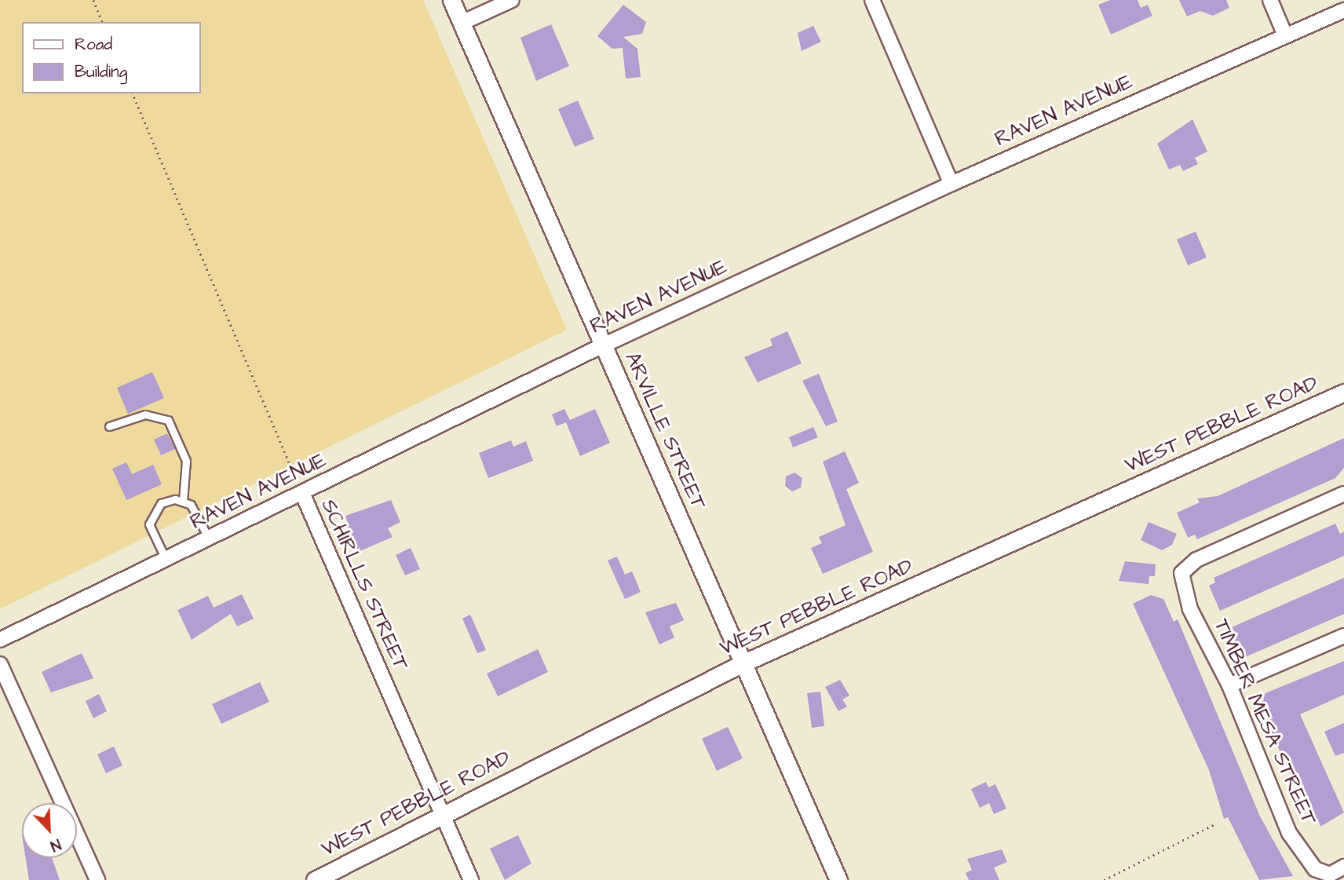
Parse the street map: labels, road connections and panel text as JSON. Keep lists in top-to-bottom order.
{
  "streets": {
    "street": [
      "RAVEN AVENUE",
      "WEST PEBBLE ROAD",
      "ARVILLE STREET",
      "SCHIRLLS STREET",
      "TIMBER MESA STREET"
    ]
  },
  "crossings": [
    ["RAVEN AVENUE", "ARVILLE STREET"],
    ["RAVEN AVENUE", "SCHIRLLS STREET"],
    ["WEST PEBBLE ROAD", "ARVILLE STREET"],
    ["WEST PEBBLE ROAD", "SCHIRLLS STREET"]
  ],
  "legend": ["Road", "Building"],
  "north": "bottom right"
}
